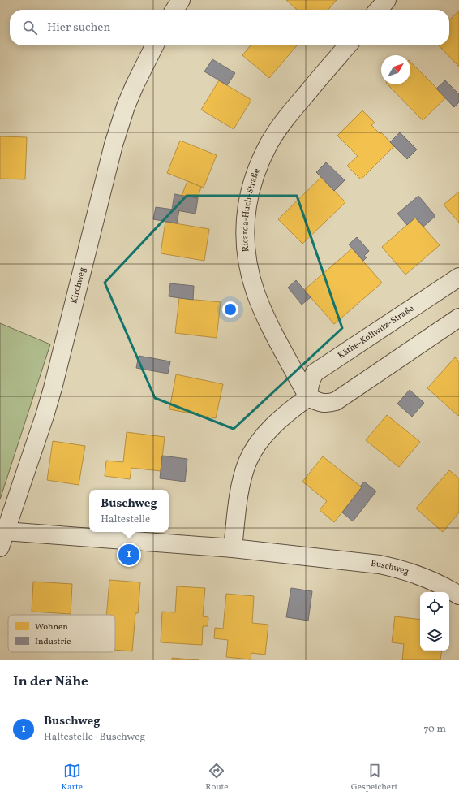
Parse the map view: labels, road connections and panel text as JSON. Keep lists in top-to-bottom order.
{
  "streets": {
    "street": [
      "Ricarda-Huch-Straße",
      "Kirchweg",
      "Käthe-Kollwitz-Straße",
      "Buschweg"
    ]
  },
  "crossings": [
    ["Ricarda-Huch-Straße", "Käthe-Kollwitz-Straße"],
    ["Kirchweg", "Buschweg"]
  ],
  "legend": ["Wohnen", "Industrie"],
  "north": "top right",
  "page": {
    "search": "Hier suchen",
    "popup": ["Buschweg", "Haltestelle"],
    "pins": "1",
    "heading": "In der Nähe",
    "list": [
      {
        "mark": "1",
        "name": "Buschweg",
        "note": "Haltestelle · Buschweg",
        "value": "70 m"
      }
    ],
    "nav": ["Karte", "Route", "Gespeichert"]
  }
}
